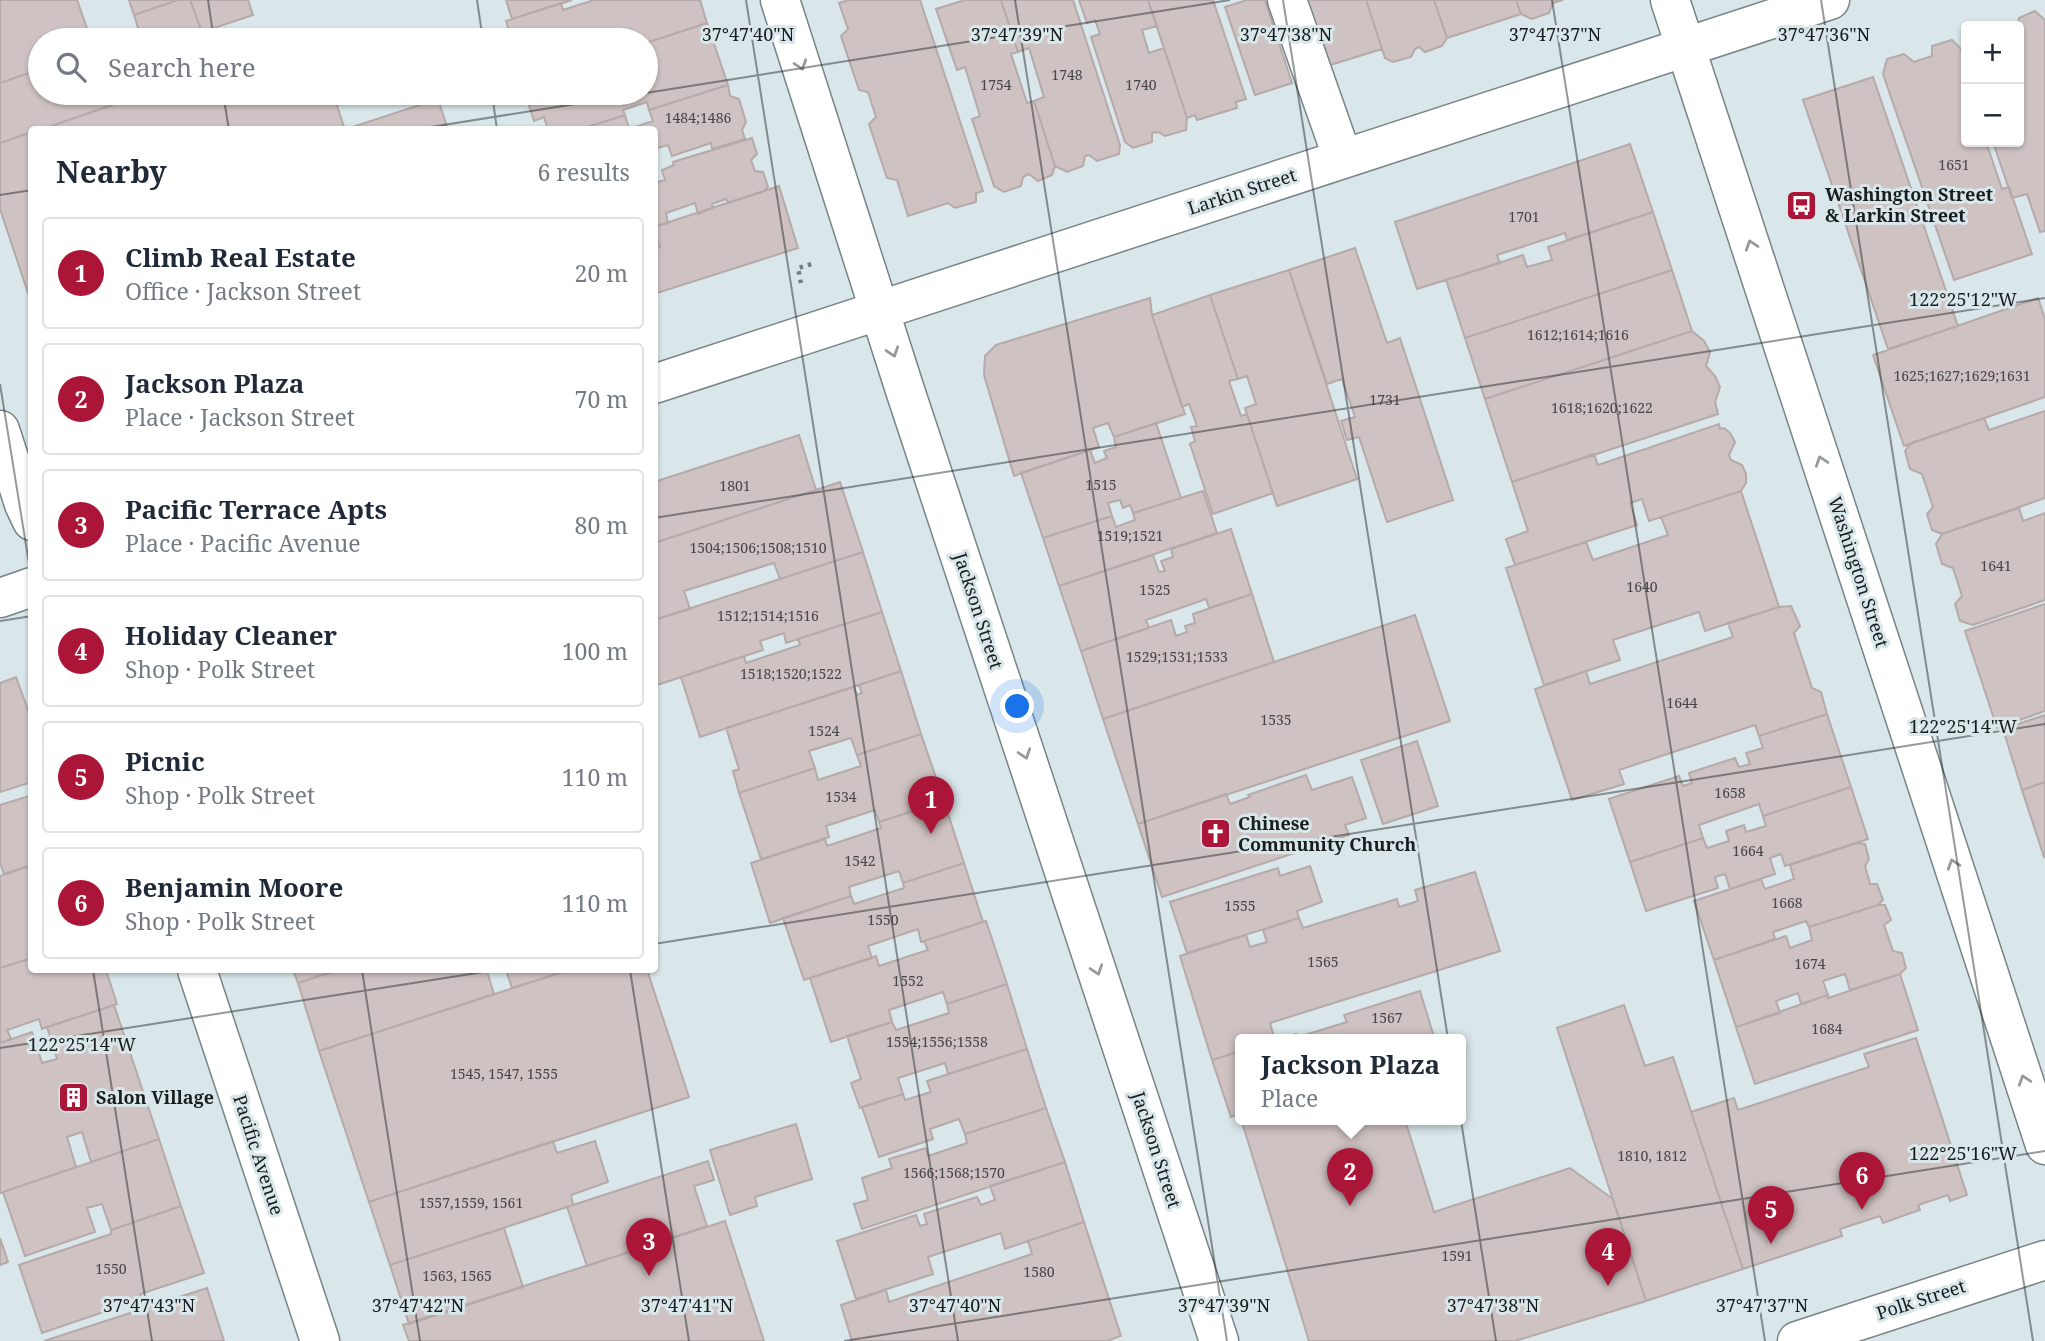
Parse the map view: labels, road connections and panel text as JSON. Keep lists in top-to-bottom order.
{
  "streets": {
    "street": [
      "Larkin Street",
      "Washington Street",
      "Jackson Street",
      "Pacific Avenue",
      "Polk Street"
    ]
  },
  "crossings": [
    ["Larkin Street", "Washington Street"],
    ["Larkin Street", "Jackson Street"]
  ],
  "one_way": ["Washington Street", "Jackson Street"],
  "places": {
    "bus stop": ["Washington Street & Larkin Street"],
    "church": ["Chinese Community Church"],
    "building": ["Salon Village"]
  },
  "house_numbers": [
    "1748",
    "1754",
    "1740",
    "1484;1486",
    "1651",
    "1701",
    "1612;1614;1616",
    "1625;1627;1629;1631",
    "1731",
    "1618;1620;1622",
    "1515",
    "1801",
    "1519;1521",
    "1504;1506;1508;1510",
    "1641",
    "1640",
    "1525",
    "1512;1514;1516",
    "1529;1531;1533",
    "1518;1520;1522",
    "1644",
    "1535",
    "1524",
    "1658",
    "1534",
    "1664",
    "1542",
    "1668",
    "1555",
    "1550",
    "1565",
    "1674",
    "1552",
    "1567",
    "1684",
    "1554;1556;1558",
    "1545, 1547, 1555",
    "1810, 1812",
    "1566;1568;1570",
    "1557,1559, 1561",
    "1591",
    "1550",
    "1580",
    "1563, 1565"
  ],
  "page": {
    "map_buttons": ["+", "−"],
    "search": "Search here",
    "heading": ["Nearby", "6 results"],
    "list": [
      {
        "mark": "1",
        "name": "Climb Real Estate",
        "note": "Office · Jackson Street",
        "value": "20 m"
      },
      {
        "mark": "2",
        "name": "Jackson Plaza",
        "note": "Place · Jackson Street",
        "value": "70 m"
      },
      {
        "mark": "3",
        "name": "Pacific Terrace Apts",
        "note": "Place · Pacific Avenue",
        "value": "80 m"
      },
      {
        "mark": "4",
        "name": "Holiday Cleaner",
        "note": "Shop · Polk Street",
        "value": "100 m"
      },
      {
        "mark": "5",
        "name": "Picnic",
        "note": "Shop · Polk Street",
        "value": "110 m"
      },
      {
        "mark": "6",
        "name": "Benjamin Moore",
        "note": "Shop · Polk Street",
        "value": "110 m"
      }
    ],
    "pins": [
      "1",
      "2",
      "6",
      "5",
      "3",
      "4"
    ],
    "popup": ["Jackson Plaza", "Place"]
  },
  "coordinates": [
    "37°47'40\"N",
    "37°47'39\"N",
    "37°47'38\"N",
    "37°47'37\"N",
    "37°47'36\"N",
    "122°25'12\"W",
    "122°25'14\"W",
    "122°25'16\"W",
    "37°47'43\"N",
    "37°47'42\"N",
    "37°47'41\"N"
  ]
}
